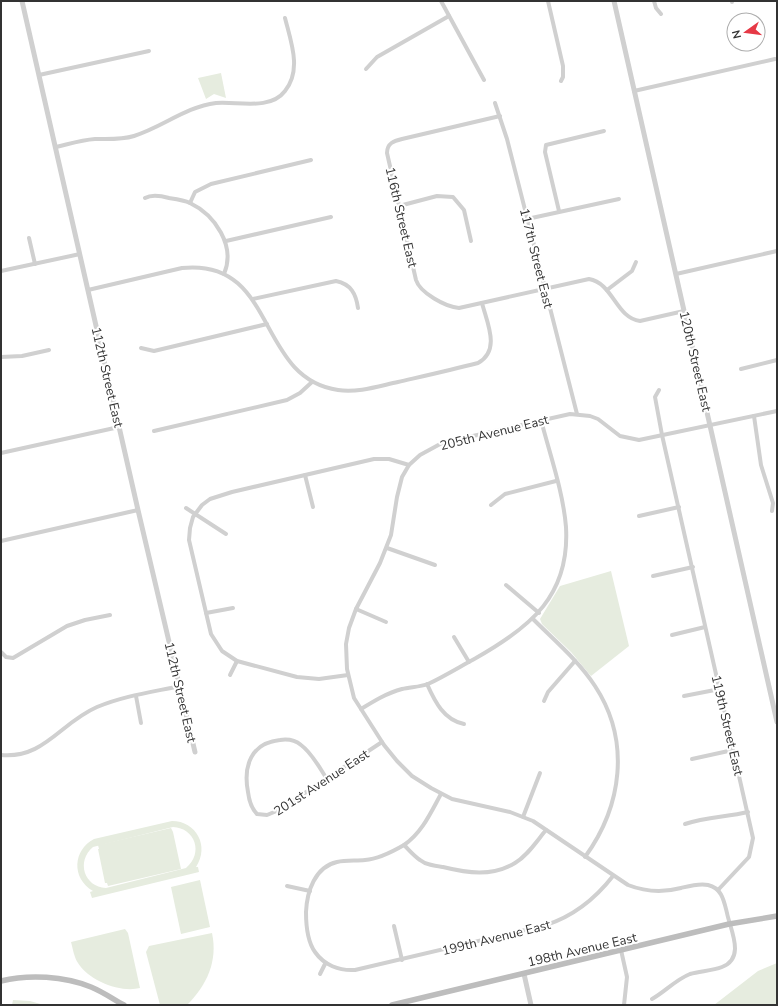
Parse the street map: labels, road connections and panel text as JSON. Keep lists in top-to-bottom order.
{
  "streets": {
    "main road": ["198th Avenue East"],
    "street": [
      "116th Street East",
      "117th Street East",
      "120th Street East",
      "112th Street East",
      "205th Avenue East",
      "119th Street East",
      "201st Avenue East",
      "199th Avenue East"
    ]
  },
  "crossings": [
    ["116th Street East", "117th Street East"],
    ["117th Street East", "205th Avenue East"],
    ["120th Street East", "205th Avenue East"],
    ["205th Avenue East", "119th Street East"]
  ],
  "north": "left"
}
